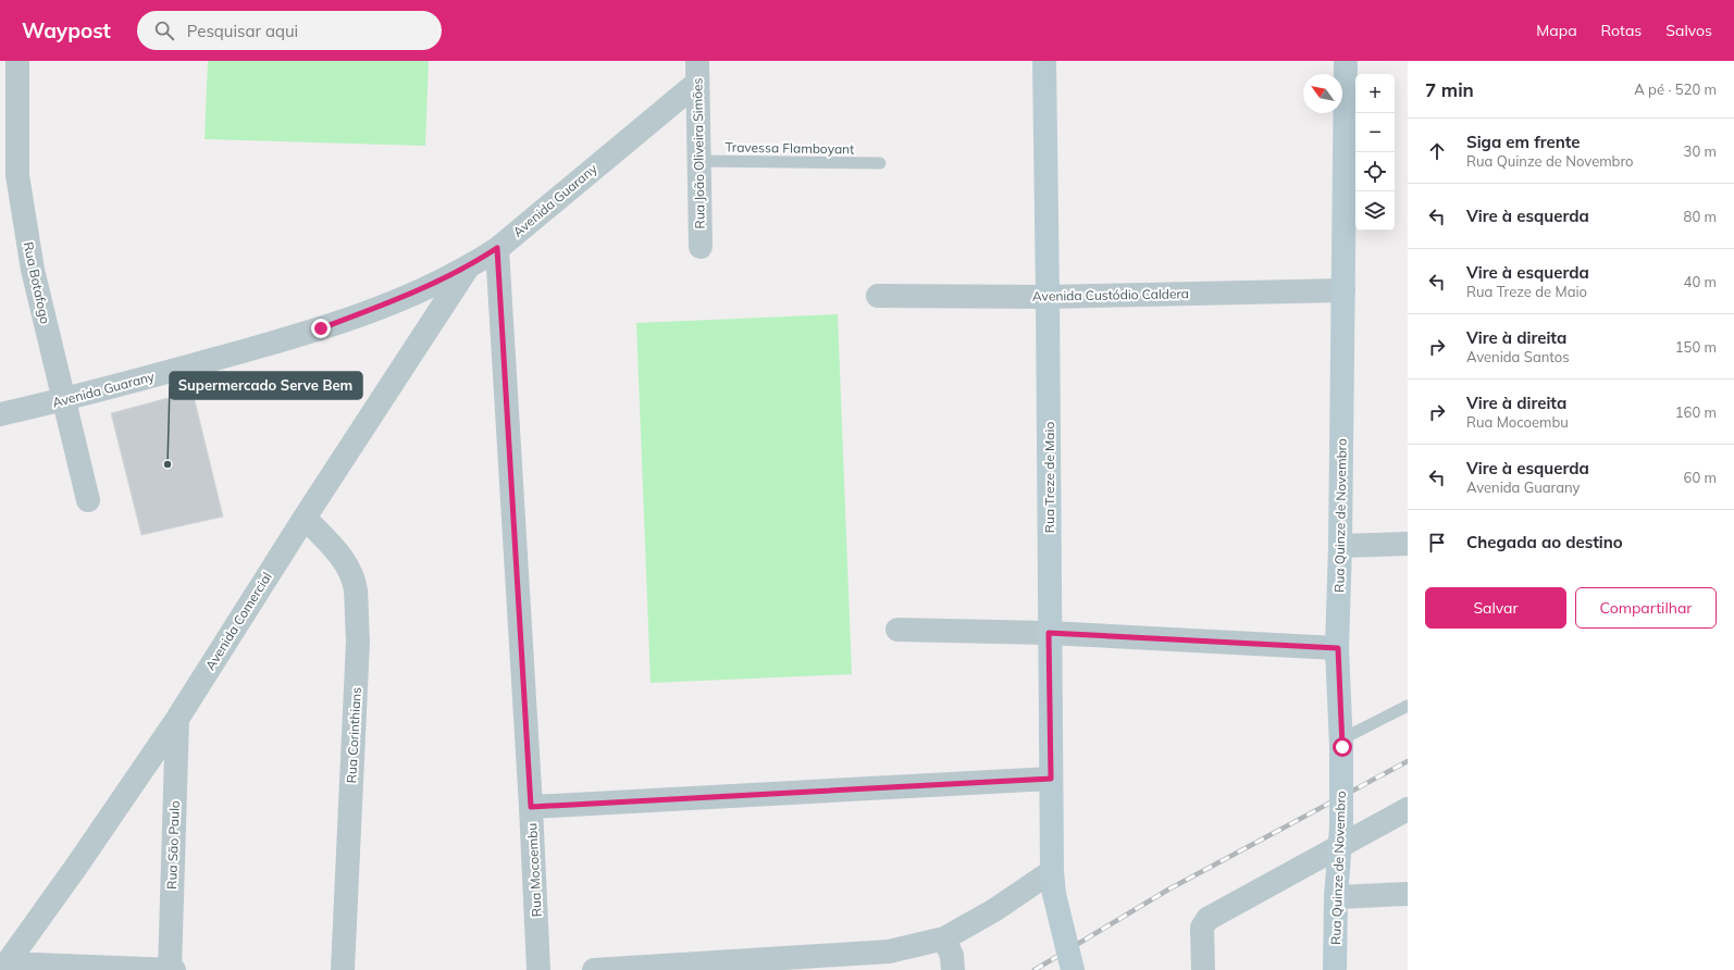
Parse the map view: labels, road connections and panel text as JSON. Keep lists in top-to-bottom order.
{
  "streets": {
    "main road": ["Rua Treze de Maio", "Rua Quinze de Novembro"],
    "street": [
      "Rua João Oliveira Simões",
      "Avenida Guarany",
      "Rua Botafogo",
      "Avenida Custódio Caldera",
      "Avenida Comercial",
      "Rua Corinthians",
      "Rua São Paulo",
      "Rua Mocoembu"
    ],
    "lane": ["Travessa Flamboyant"]
  },
  "crossings": [
    ["Travessa Flamboyant", "Rua João Oliveira Simões"],
    ["Rua João Oliveira Simões", "Avenida Guarany"],
    ["Avenida Guarany", "Rua Botafogo"],
    ["Avenida Guarany", "Avenida Comercial"],
    ["Avenida Guarany", "Rua Mocoembu"],
    ["Avenida Custódio Caldera", "Rua Treze de Maio"],
    ["Avenida Custódio Caldera", "Rua Quinze de Novembro"],
    ["Avenida Comercial", "Rua Corinthians"],
    ["Avenida Comercial", "Rua São Paulo"]
  ],
  "places": ["Supermercado Serve Bem"],
  "north": "top left",
  "page": {
    "header": "Waypost",
    "search": "Pesquisar aqui",
    "nav": ["Mapa", "Rotas", "Salvos"],
    "heading": ["7 min", "A pé · 520 m"],
    "map_buttons": ["+", "−"],
    "list": [
      ["Siga em frente", "Rua Quinze de Novembro", "30 m"],
      ["Vire à esquerda", "80 m"],
      ["Vire à esquerda", "Rua Treze de Maio", "40 m"],
      ["Vire à direita", "Avenida Santos", "150 m"],
      ["Vire à direita", "Rua Mocoembu", "160 m"],
      ["Vire à esquerda", "Avenida Guarany", "60 m"],
      "Chegada ao destino"
    ],
    "buttons": ["Salvar", "Compartilhar"]
  }
}
